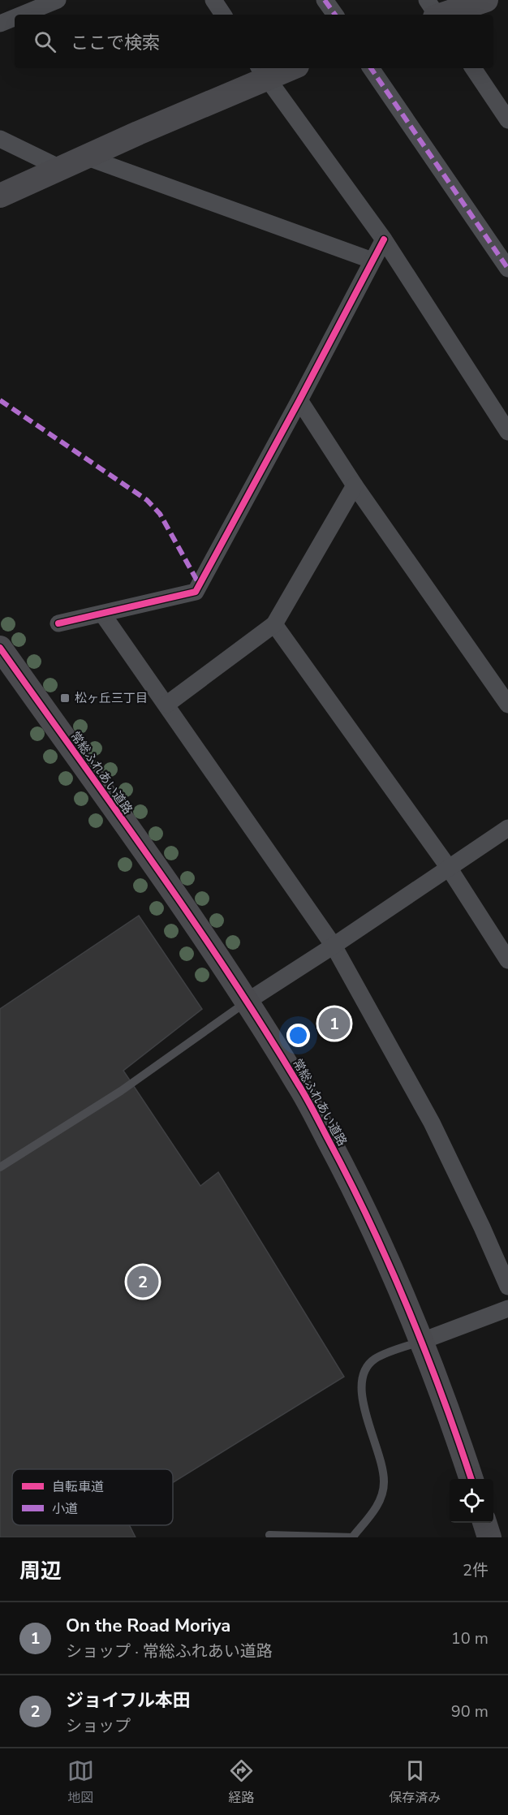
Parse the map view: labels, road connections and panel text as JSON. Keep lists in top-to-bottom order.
{
  "streets": {
    "street": ["常総ふれあい道路"]
  },
  "places": {
    "transit": ["松ヶ丘三丁目"]
  },
  "legend": ["自転車道", "小道"],
  "page": {
    "search": "ここで検索",
    "pins": ["1", "2"],
    "heading": ["周辺", "2件"],
    "list": [
      {
        "mark": "1",
        "name": "On the Road Moriya",
        "note": "ショップ · 常総ふれあい道路",
        "value": "10 m"
      },
      {
        "mark": "2",
        "name": "ジョイフル本田",
        "note": "ショップ",
        "value": "90 m"
      }
    ],
    "nav": ["地図", "経路", "保存済み"]
  }
}
